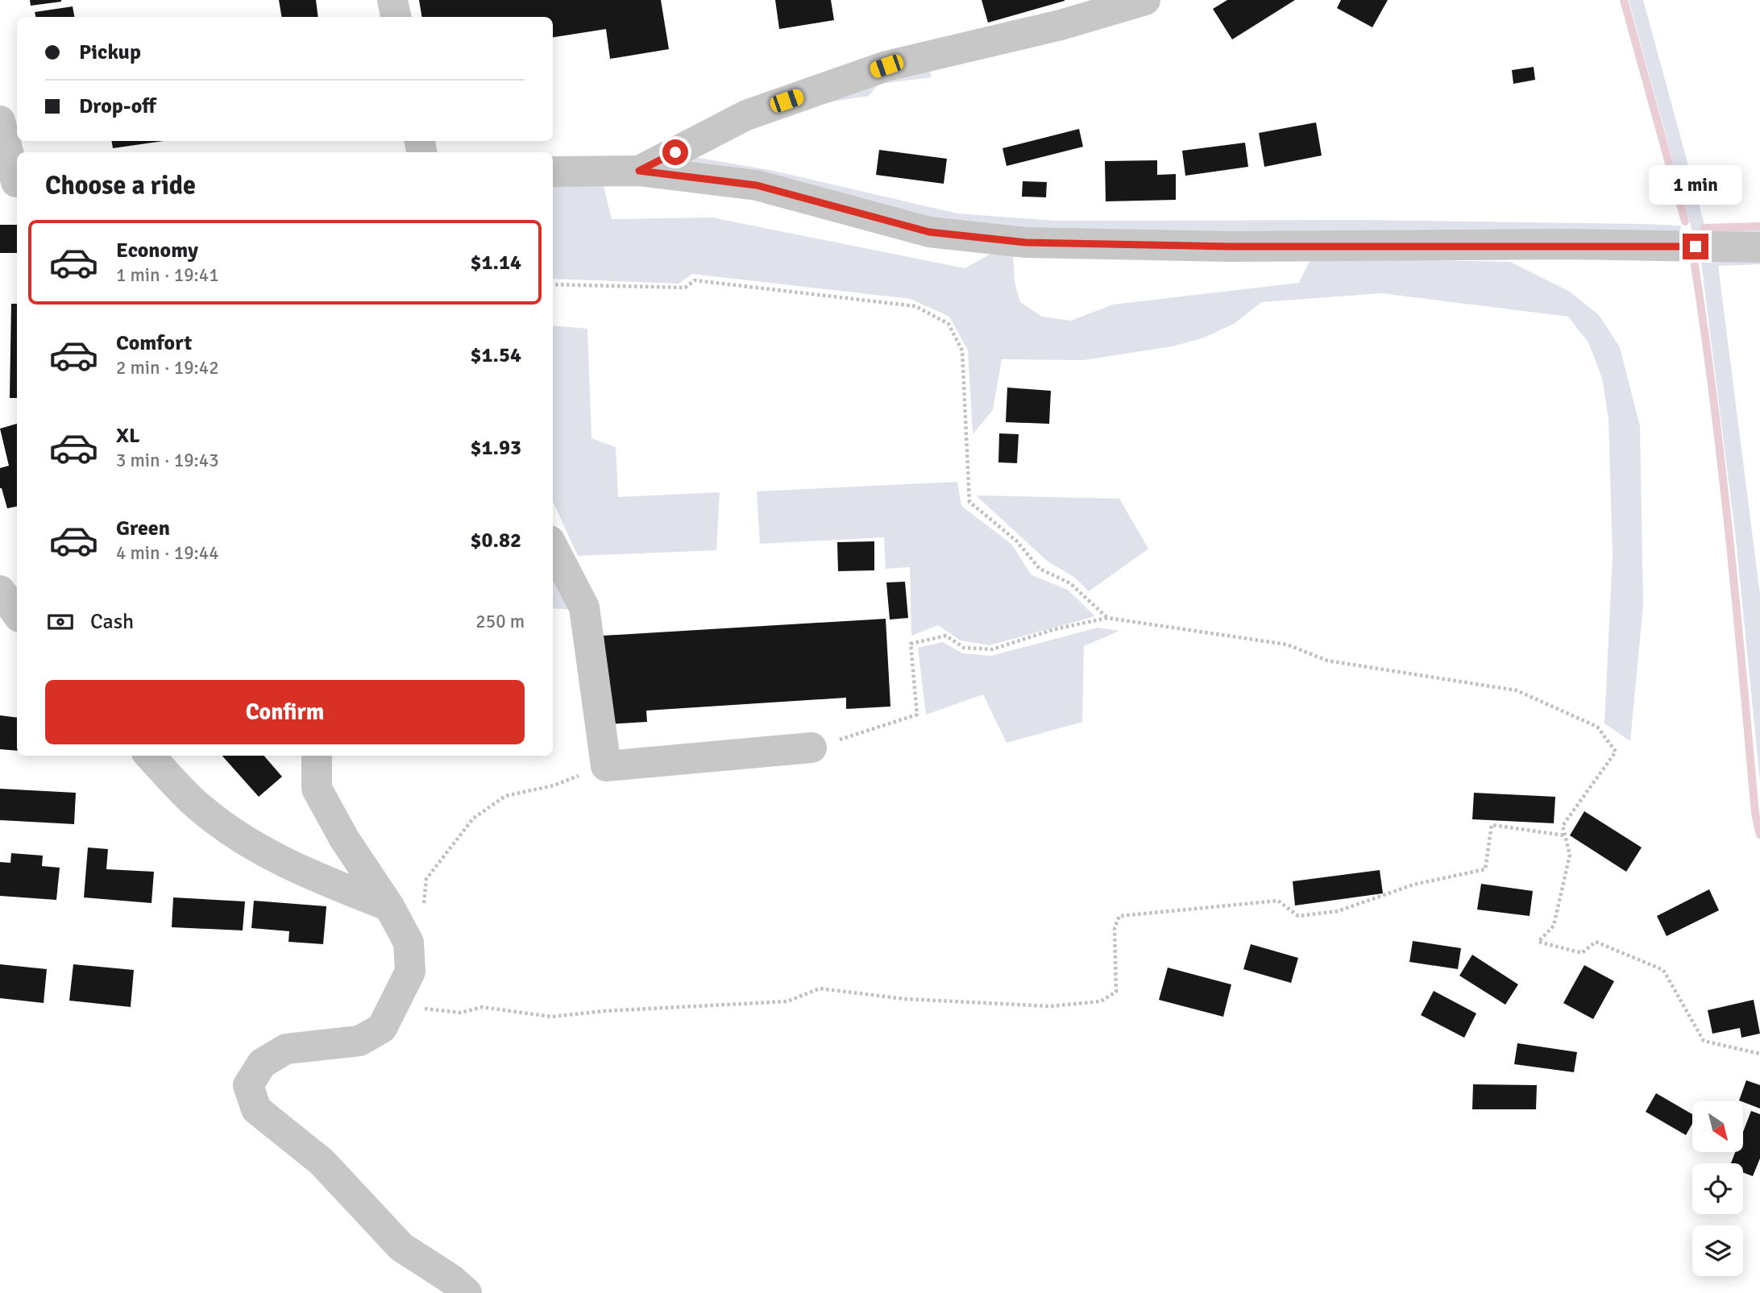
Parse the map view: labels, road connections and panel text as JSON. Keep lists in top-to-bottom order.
{
  "north": "bottom right",
  "page": {
    "banner": ["Pickup", "Drop-off"],
    "heading": "Choose a ride",
    "bubble": "1 min",
    "list": [
      {
        "name": "Economy",
        "note": "1 min · 19:41",
        "value": "$1.14"
      },
      {
        "name": "Comfort",
        "note": "2 min · 19:42",
        "value": "$1.54"
      },
      {
        "name": "XL",
        "note": "3 min · 19:43",
        "value": "$1.93"
      },
      {
        "name": "Green",
        "note": "4 min · 19:44",
        "value": "$0.82"
      }
    ],
    "pay": ["Cash", "250 m"],
    "buttons": "Confirm"
  }
}
